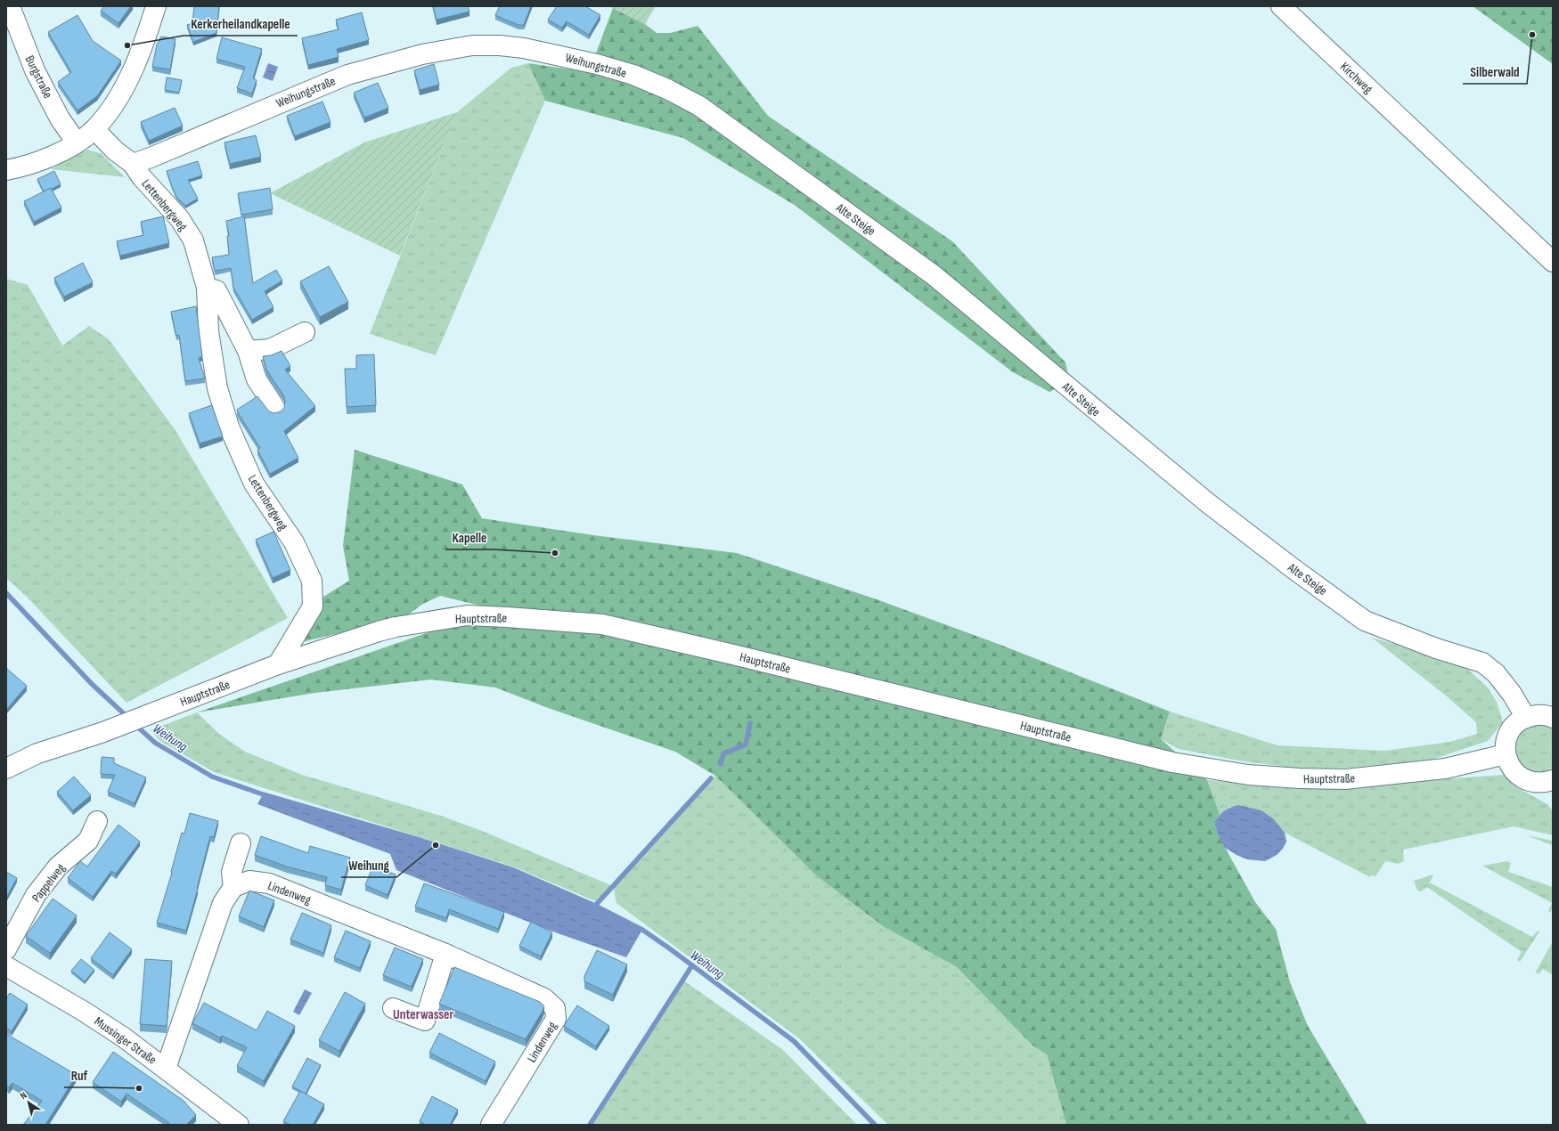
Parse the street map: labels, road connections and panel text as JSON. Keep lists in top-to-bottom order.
{
  "streets": {
    "street": [
      "Weihungstraße",
      "Burgstraße",
      "Kirchweg",
      "Lettenbergweg",
      "Alte Steige",
      "Hauptstraße",
      "Pappelweg",
      "Lindenweg",
      "Mussinger Straße"
    ]
  },
  "crossings": [
    ["Weihungstraße", "Lettenbergweg"],
    ["Weihungstraße", "Alte Steige"],
    ["Lettenbergweg", "Hauptstraße"]
  ],
  "districts": ["Unterwasser"],
  "water": ["Weihung"],
  "places": [
    "Silberwald",
    "Kerkerheilandkapelle",
    "Kapelle",
    "Weihung",
    "Ruf"
  ],
  "north": "top left"
}
